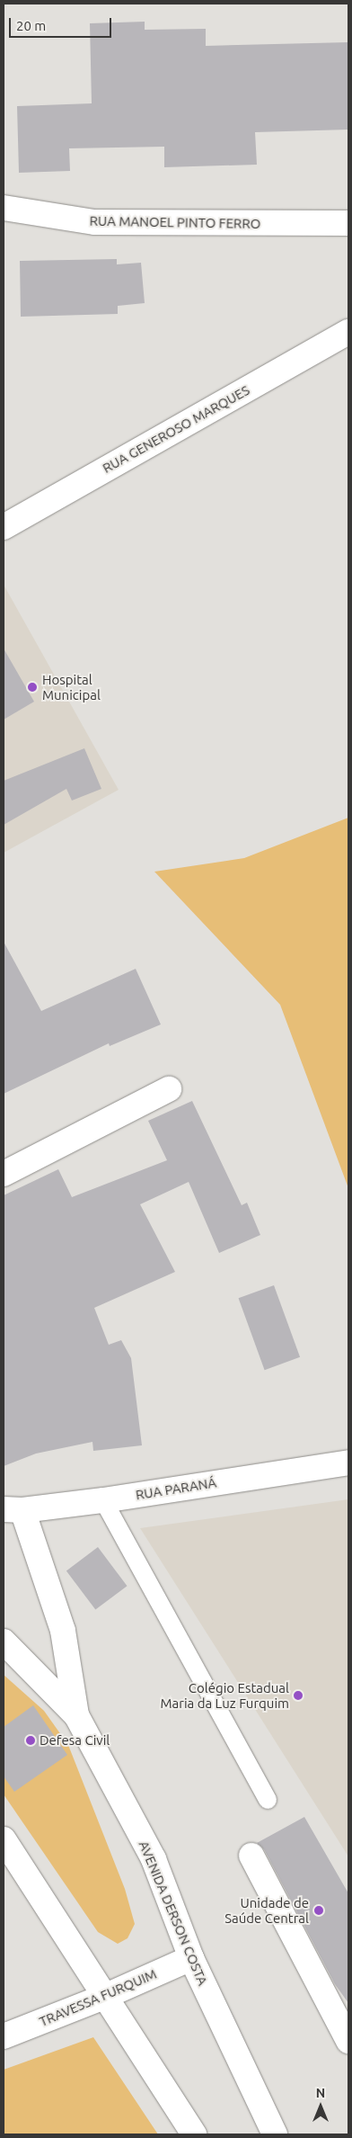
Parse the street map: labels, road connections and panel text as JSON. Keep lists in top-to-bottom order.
{
  "streets": {
    "street": [
      "RUA MANOEL PINTO FERRO",
      "RUA GENEROSO MARQUES",
      "RUA PARANÁ",
      "AVENIDA DERSON COSTA",
      "TRAVESSA FURQUIM"
    ]
  },
  "crossings": [
    ["AVENIDA DERSON COSTA", "TRAVESSA FURQUIM"]
  ],
  "places": [
    "Hospital Municipal",
    "Colégio Estadual Maria da Luz Furquim",
    "Defesa Civil",
    "Unidade de Saúde Central"
  ],
  "scale_bar": "20 m",
  "north": "top"
}
